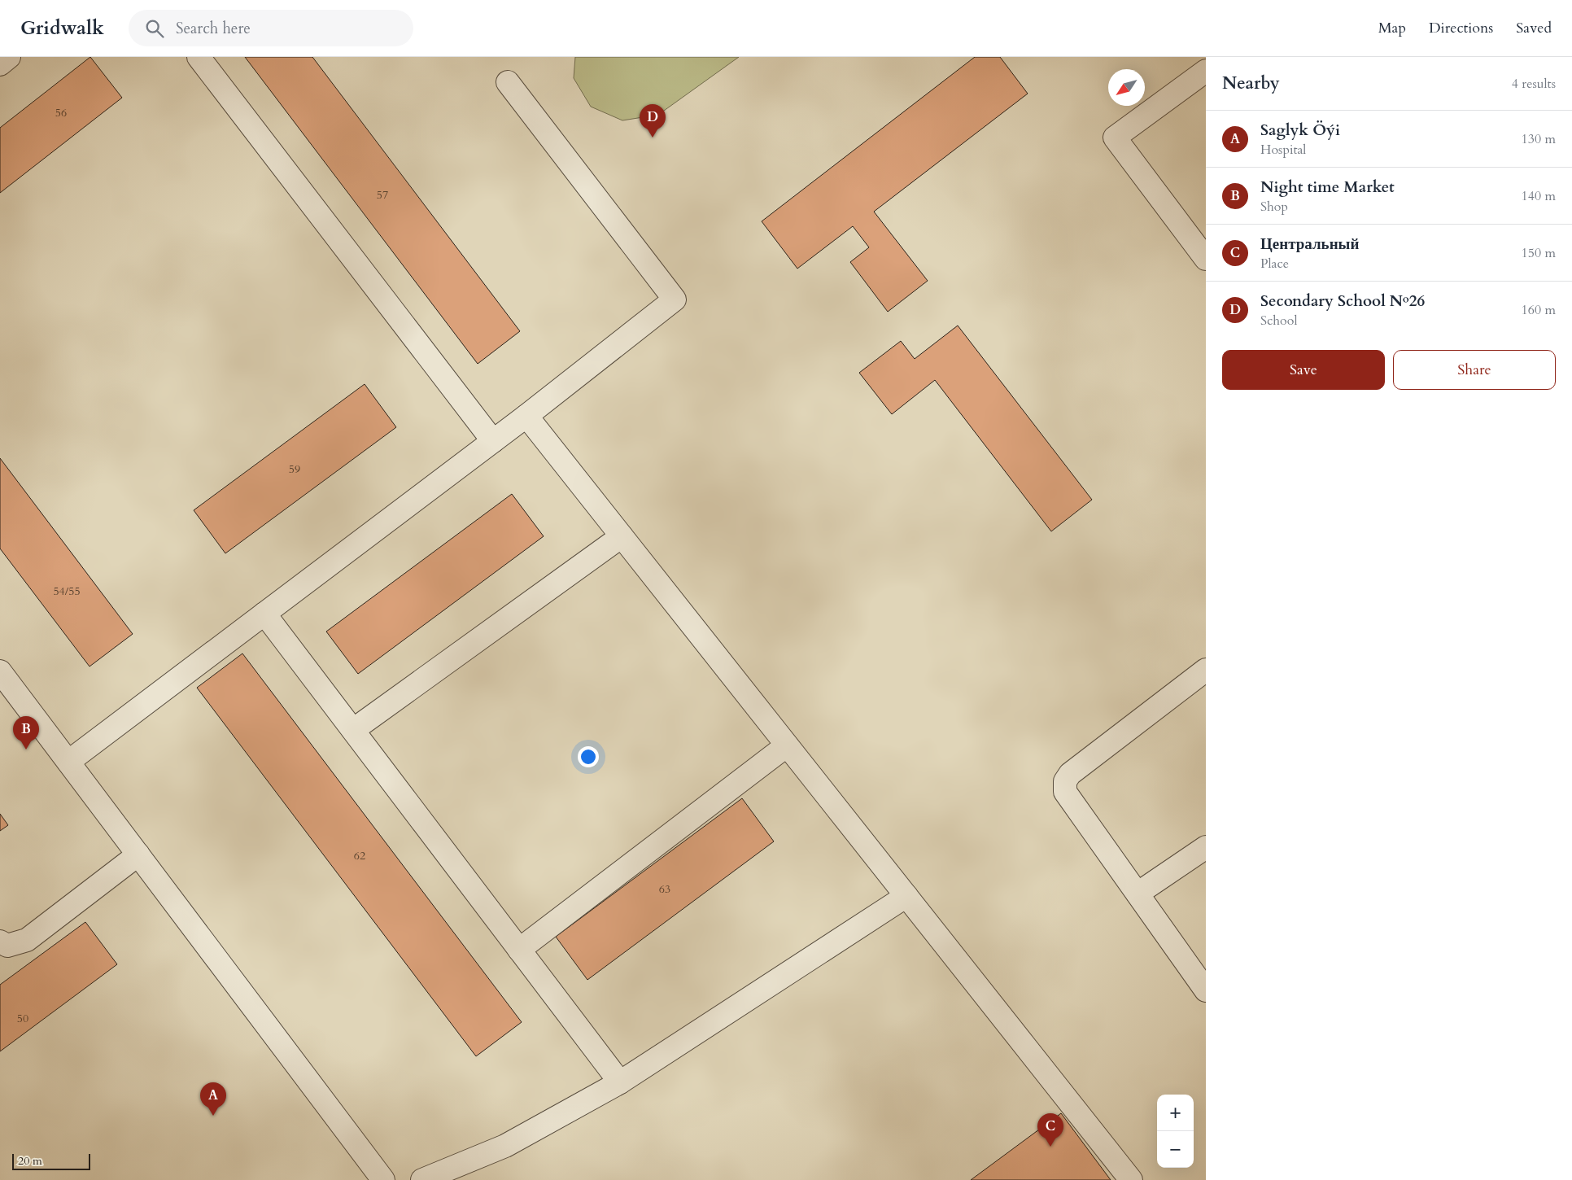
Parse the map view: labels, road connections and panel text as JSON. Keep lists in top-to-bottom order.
{
  "house_numbers": [
    "56",
    "57",
    "59",
    "54/55",
    "62",
    "63",
    "50"
  ],
  "scale_bar": "20 m",
  "north": "bottom left",
  "page": {
    "header": "Gridwalk",
    "search": "Search here",
    "nav": ["Map", "Directions", "Saved"],
    "heading": ["Nearby", "4 results"],
    "pins": [
      "D",
      "B",
      "A",
      "C"
    ],
    "list": [
      {
        "mark": "A",
        "name": "Saglyk Öýi",
        "note": "Hospital",
        "value": "130 m"
      },
      {
        "mark": "B",
        "name": "Night time Market",
        "note": "Shop",
        "value": "140 m"
      },
      {
        "mark": "C",
        "name": "Центральный",
        "note": "Place",
        "value": "150 m"
      },
      {
        "mark": "D",
        "name": "Secondary School №26",
        "note": "School",
        "value": "160 m"
      }
    ],
    "buttons": ["Save", "Share"],
    "map_buttons": ["+", "−"],
    "scale": "20 m"
  }
}
